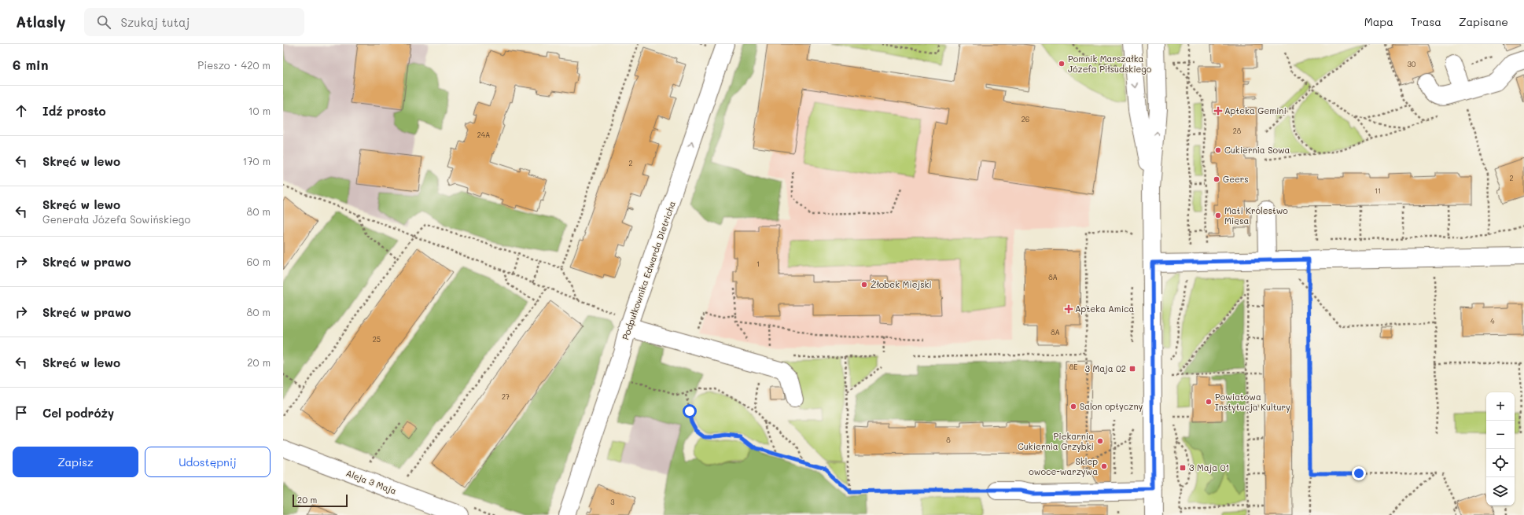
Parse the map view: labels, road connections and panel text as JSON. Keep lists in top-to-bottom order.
{
  "streets": {
    "street": ["Podpułkownika Edwarda Dietricha", "Aleja 3 Maja"]
  },
  "one_way": ["Podpułkownika Edwarda Dietricha"],
  "places": {
    "other": [
      "Pomnik Marszałka Józefa Piłsudskiego",
      "Cukiernia Sowa",
      "Geers",
      "Mati Królestwo Mięsa",
      "Żłobek Miejski",
      "Powiatowa Instytucja Kultury",
      "Salon optyczny",
      "Piekarnia Cukiernia Grzybki",
      "Sklep owoce-warzywa"
    ],
    "health": ["Apteka Gemini", "Apteka Amica"],
    "transit": ["3 Maja 02", "3 Maja 01"]
  },
  "house_numbers": [
    "30",
    "26",
    "28",
    "24A",
    "2",
    "2",
    "11",
    "1",
    "8A",
    "4",
    "8A",
    "25",
    "8E",
    "27",
    "8",
    "3"
  ],
  "scale_bar": "20 m",
  "page": {
    "header": "Atlasly",
    "search": "Szukaj tutaj",
    "nav": ["Mapa", "Trasa", "Zapisane"],
    "heading": ["6 min", "Pieszo · 420 m"],
    "list": [
      ["Idź prosto", "10 m"],
      ["Skręć w lewo", "170 m"],
      ["Skręć w lewo", "Generała Józefa Sowińskiego", "80 m"],
      ["Skręć w prawo", "60 m"],
      ["Skręć w prawo", "80 m"],
      ["Skręć w lewo", "20 m"],
      "Cel podróży"
    ],
    "map_buttons": ["+", "−"],
    "buttons": ["Zapisz", "Udostępnij"],
    "scale": "20 m"
  }
}
